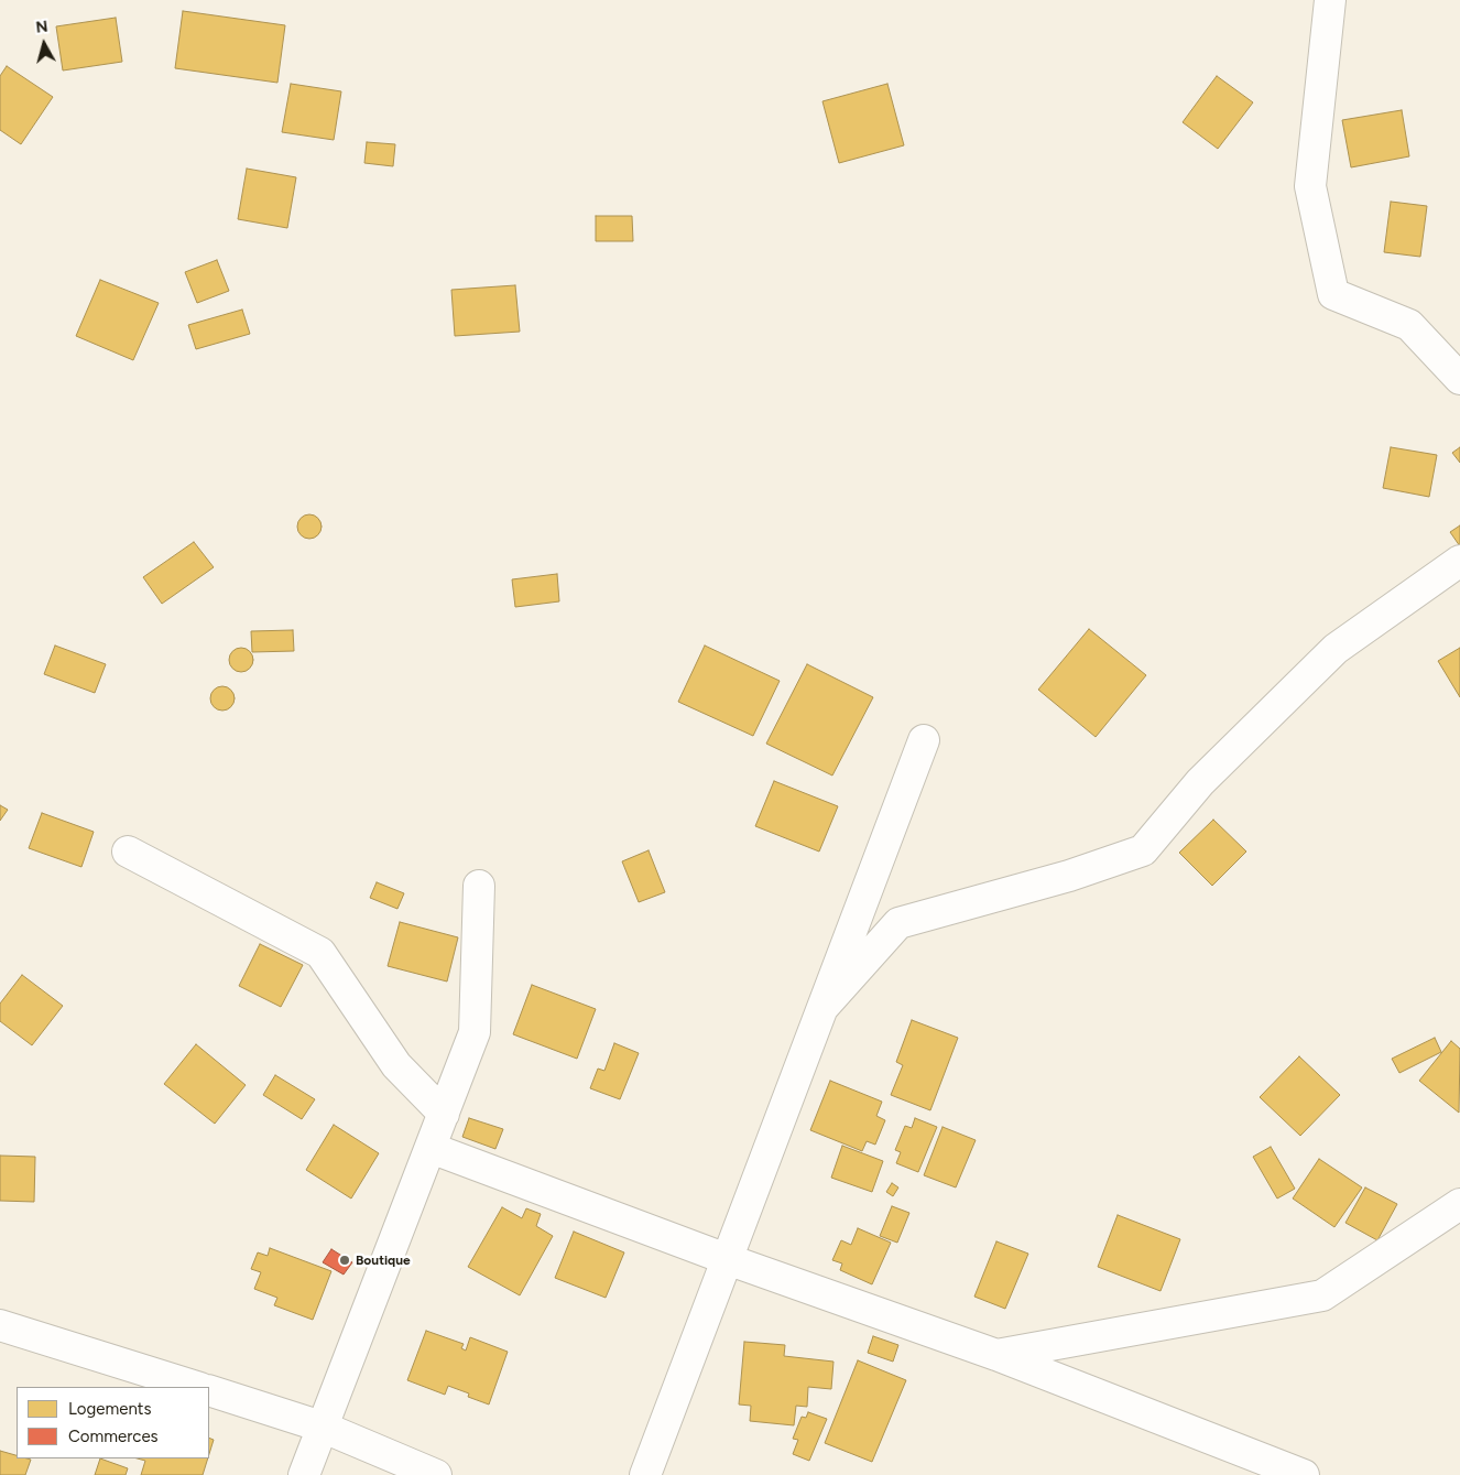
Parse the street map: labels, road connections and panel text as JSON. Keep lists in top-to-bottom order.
{
  "places": ["Boutique"],
  "legend": ["Logements", "Commerces"],
  "north": "top"
}
